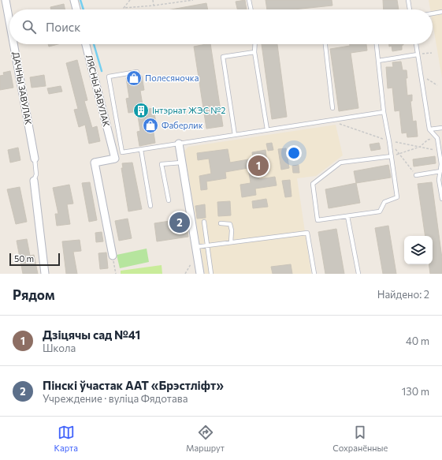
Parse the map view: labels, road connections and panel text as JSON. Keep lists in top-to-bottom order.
{
  "streets": {
    "street": ["ДАЧНЫ ЗАВУЛАК", "ЛЯСНЫ ЗАВУЛАК"]
  },
  "places": {
    "shop": ["Полесяночка", "Фаберлик"],
    "building": ["Інтэрнат ЖЭС №2"]
  },
  "scale_bar": "50 m",
  "page": {
    "search": "Поиск",
    "pins": ["1", "2"],
    "scale": "50 m",
    "heading": ["Рядом", "Найдено: 2"],
    "list": [
      {
        "mark": "1",
        "name": "Дзіцячы сад №41",
        "note": "Школа",
        "value": "40 m"
      },
      {
        "mark": "2",
        "name": "Пінскі ўчастак ААТ «Брэстліфт»",
        "note": "Учреждение · вуліца Фядотава",
        "value": "130 m"
      }
    ],
    "nav": ["Карта", "Маршрут", "Сохранённые"]
  }
}
